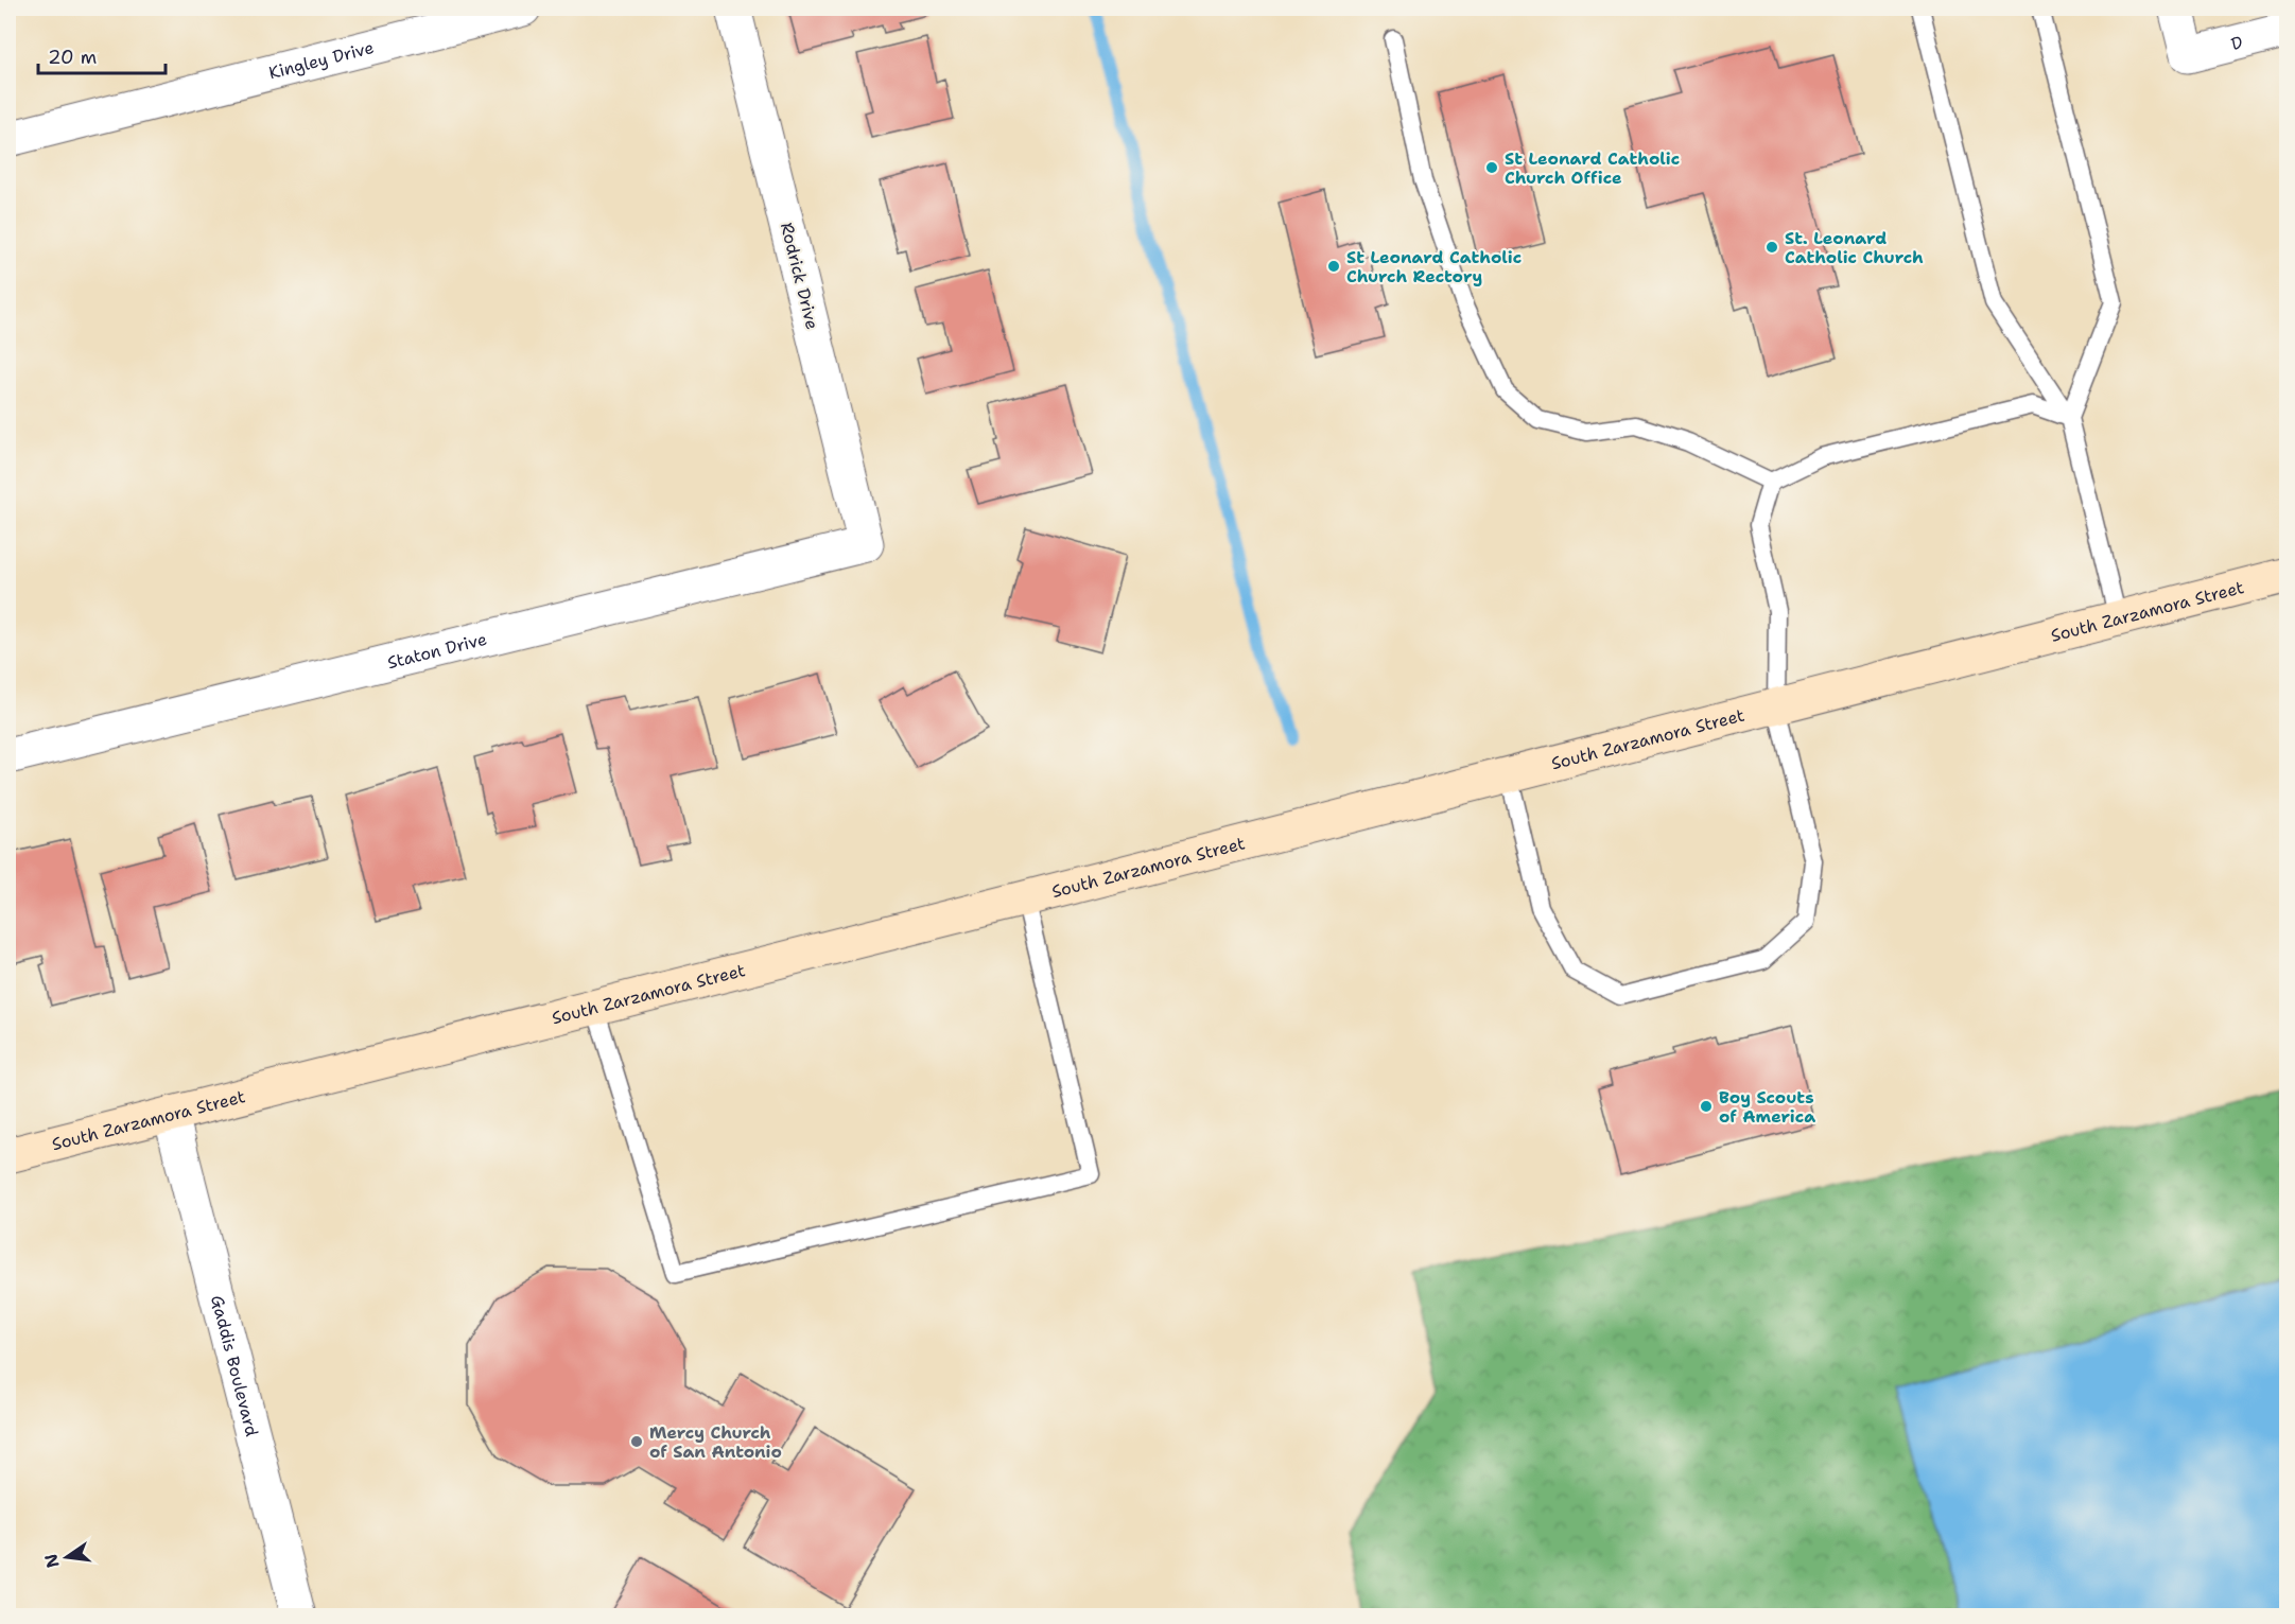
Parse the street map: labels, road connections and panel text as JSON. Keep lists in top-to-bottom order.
{
  "streets": {
    "main road": ["South Zarzamora Street"],
    "street": [
      "D",
      "Kingley Drive",
      "Rodrick Drive",
      "Staton Drive",
      "Gaddis Boulevard"
    ]
  },
  "crossings": [
    ["Rodrick Drive", "Staton Drive"],
    ["South Zarzamora Street", "Gaddis Boulevard"]
  ],
  "places": [
    "St Leonard Catholic Church Office",
    "St. Leonard Catholic Church",
    "St Leonard Catholic Church Rectory",
    "Boy Scouts of America",
    "Mercy Church of San Antonio"
  ],
  "scale_bar": "20 m",
  "north": "left"
}
